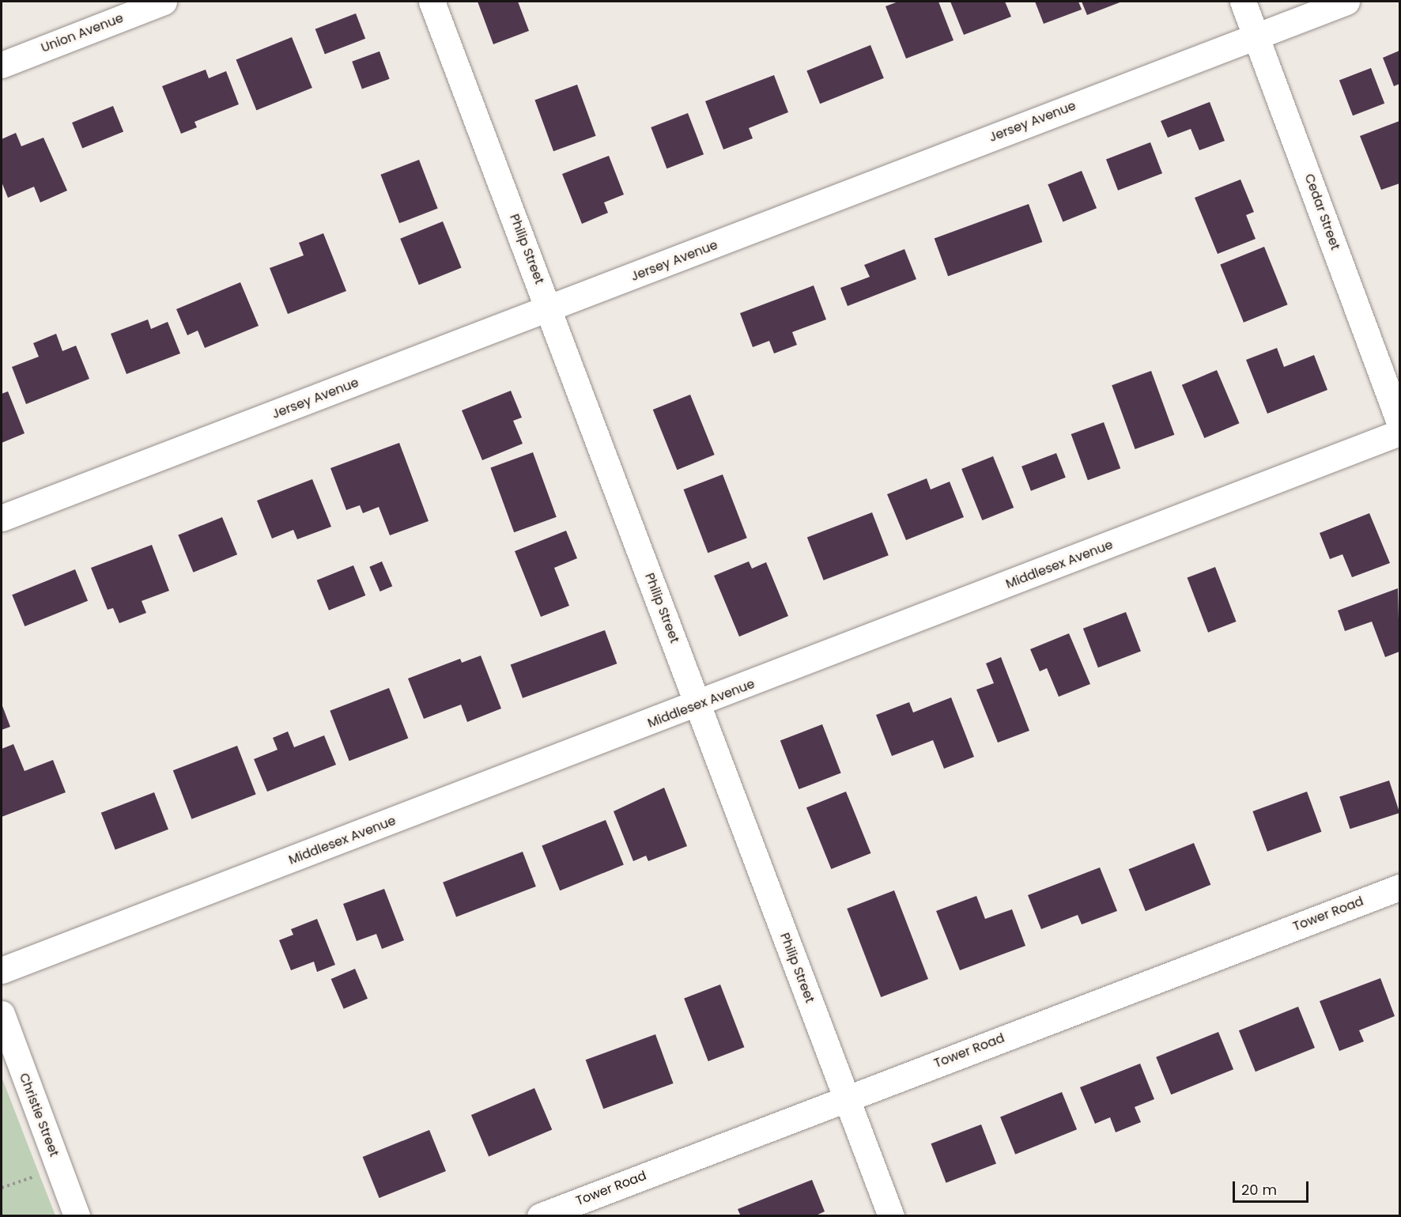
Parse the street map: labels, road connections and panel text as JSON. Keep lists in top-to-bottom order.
{
  "streets": {
    "street": [
      "Union Avenue",
      "Jersey Avenue",
      "Cedar Street",
      "Philip Street",
      "Middlesex Avenue",
      "Tower Road",
      "Christie Street"
    ]
  },
  "crossings": [
    ["Jersey Avenue", "Cedar Street"],
    ["Jersey Avenue", "Philip Street"],
    ["Philip Street", "Middlesex Avenue"],
    ["Philip Street", "Tower Road"]
  ],
  "scale_bar": "20 m"
}
